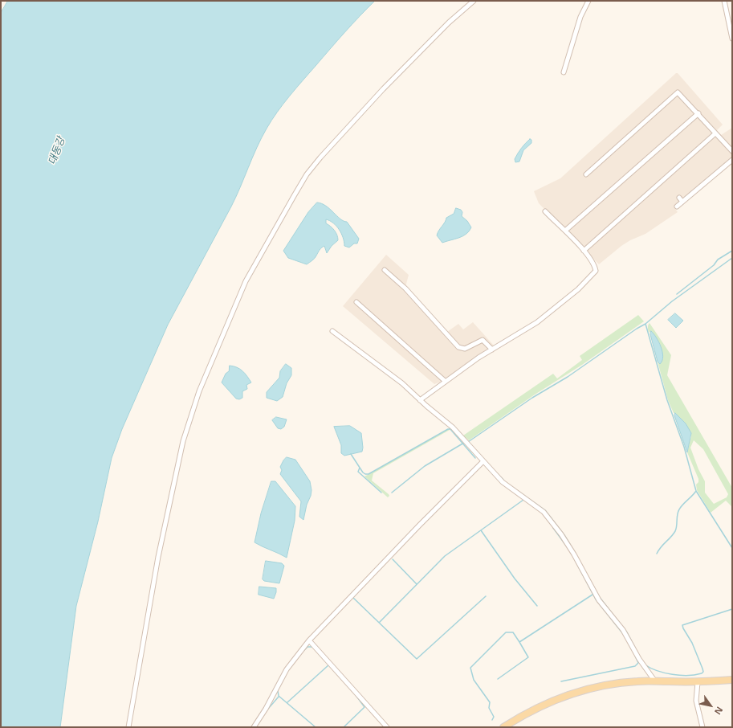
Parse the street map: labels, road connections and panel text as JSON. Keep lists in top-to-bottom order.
{
  "water": ["대동강"],
  "north": "bottom right"
}
